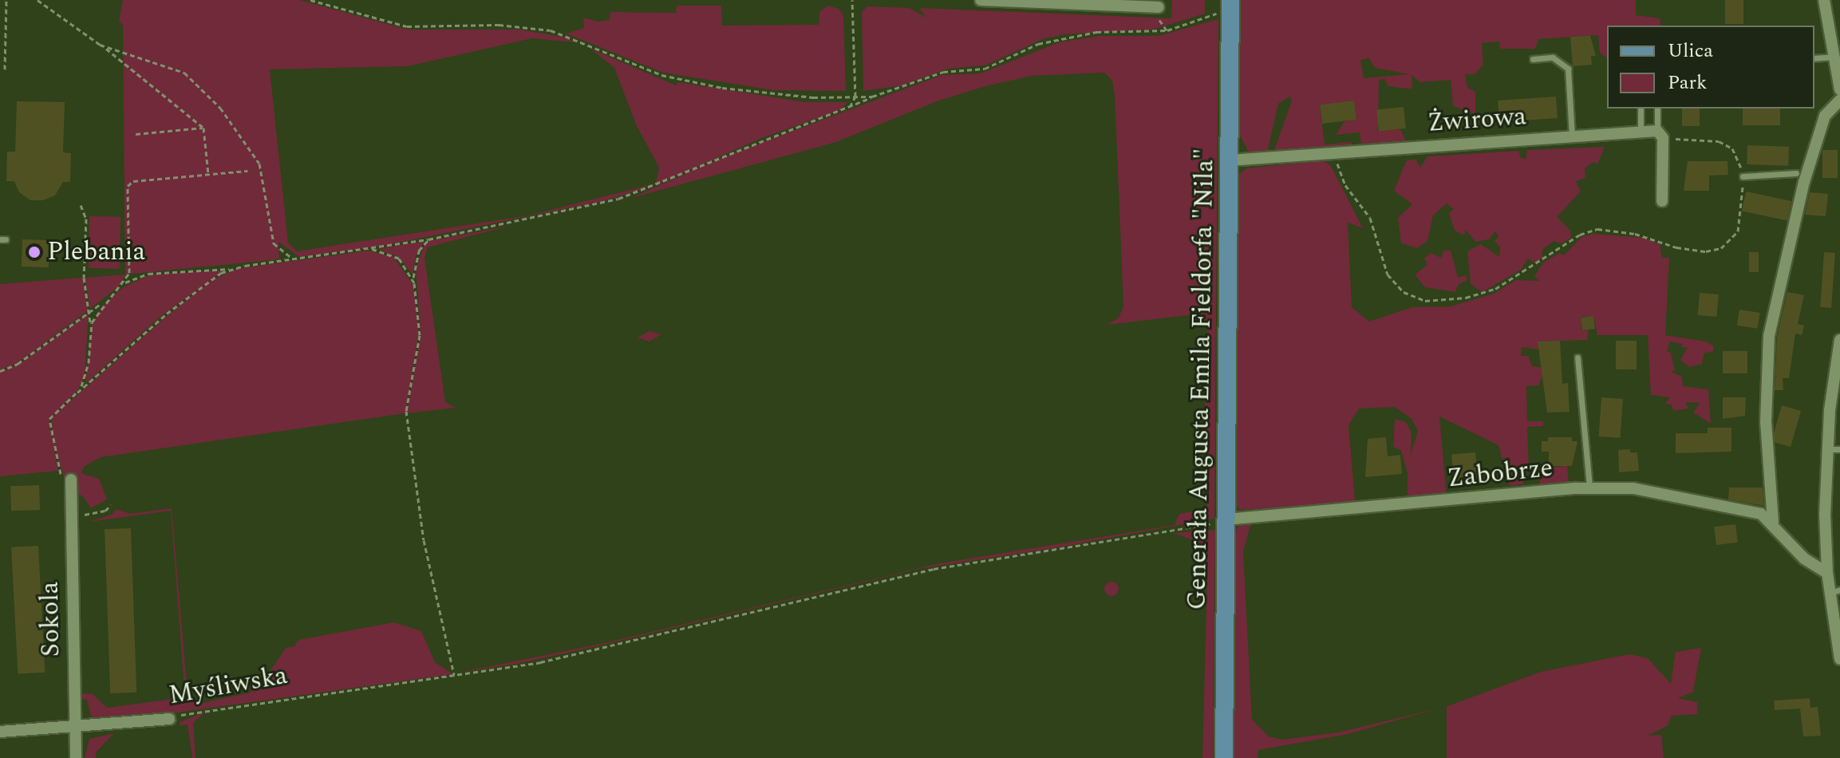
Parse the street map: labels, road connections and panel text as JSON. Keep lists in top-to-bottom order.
{
  "streets": {
    "main road": ["Generała Augusta Emila Fieldorfa \"Nila\""],
    "street": [
      "Żwirowa",
      "Zabobrze",
      "Sokola",
      "Myśliwska"
    ]
  },
  "crossings": [
    ["Żwirowa", "Generała Augusta Emila Fieldorfa \"Nila\""],
    ["Generała Augusta Emila Fieldorfa \"Nila\"", "Zabobrze"],
    ["Generała Augusta Emila Fieldorfa \"Nila\"", "Myśliwska"],
    ["Zabobrze", "Myśliwska"],
    ["Sokola", "Myśliwska"]
  ],
  "places": ["Plebania"],
  "legend": ["Ulica", "Park"]
}
